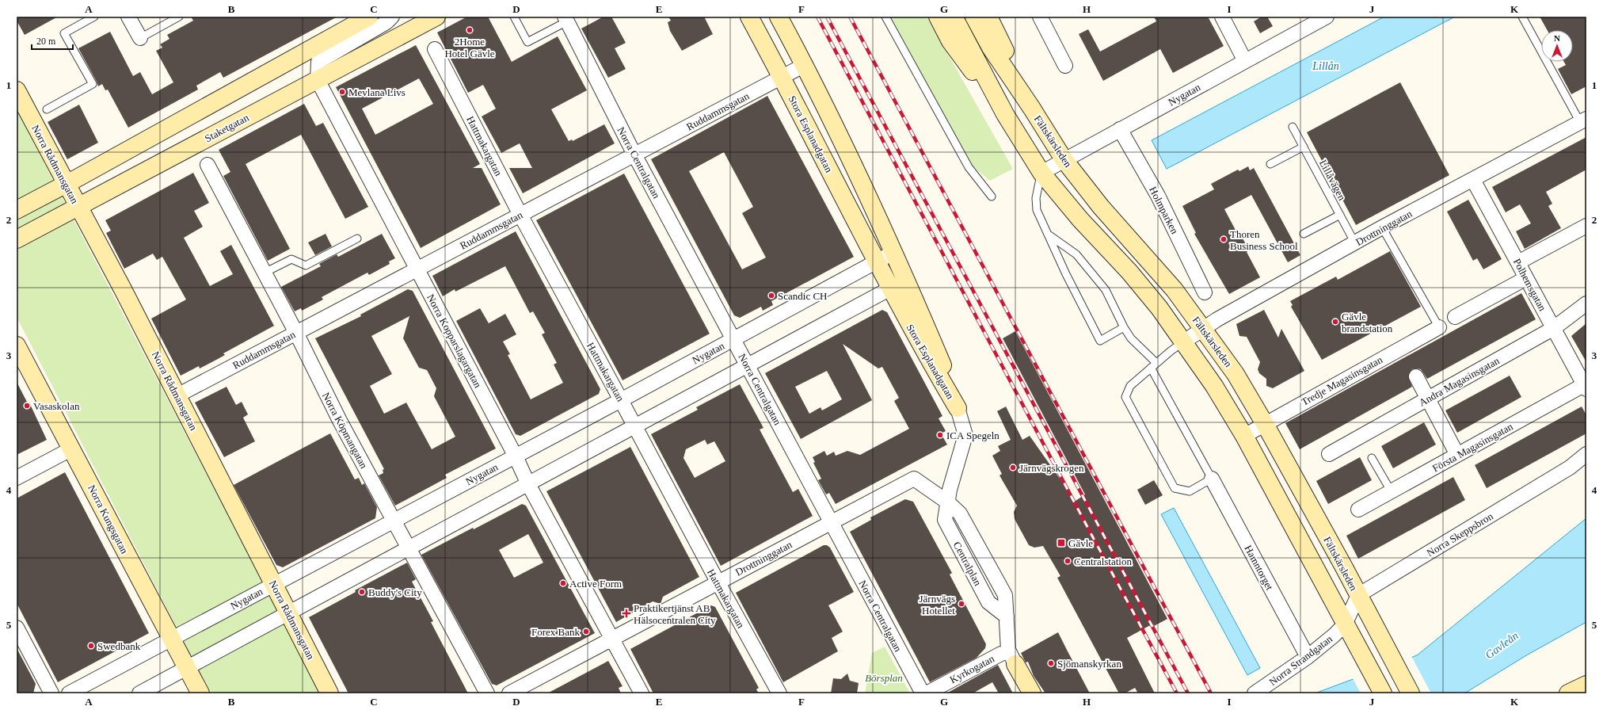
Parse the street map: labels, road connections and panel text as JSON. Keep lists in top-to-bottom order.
{
  "streets": {
    "main road": [
      "Staketgatan",
      "Stora Esplanadgatan",
      "Fältskärsleden",
      "Norra Rådmansgatan",
      "Norra Kungsgatan"
    ],
    "street": [
      "Nygatan",
      "Ruddammsgatan",
      "Hattmakargatan",
      "Norra Centralgatan",
      "Holmparken",
      "Drottninggatan",
      "Polhemsgatan",
      "Norra Kopparslagargatan",
      "Tredje Magasinsgatan",
      "Andra Magasinsgatan",
      "Norra Köpmangatan",
      "Första Magasinsgatan",
      "Norra Skeppsbron",
      "Centralplan",
      "Hamntorget",
      "Norra Strandgatan",
      "Kyrkogatan"
    ],
    "lane": ["Lillåvägen"]
  },
  "crossings": [
    ["Nygatan", "Stora Esplanadgatan"],
    ["Nygatan", "Fältskärsleden"],
    ["Nygatan", "Hattmakargatan"],
    ["Nygatan", "Norra Centralgatan"],
    ["Nygatan", "Norra Rådmansgatan"],
    ["Nygatan", "Holmparken"],
    ["Nygatan", "Norra Kopparslagargatan"],
    ["Nygatan", "Norra Köpmangatan"],
    ["Nygatan", "Norra Kungsgatan"],
    ["Ruddammsgatan", "Stora Esplanadgatan"],
    ["Ruddammsgatan", "Hattmakargatan"],
    ["Ruddammsgatan", "Norra Centralgatan"],
    ["Ruddammsgatan", "Norra Rådmansgatan"],
    ["Ruddammsgatan", "Norra Kopparslagargatan"],
    ["Ruddammsgatan", "Norra Köpmangatan"],
    ["Staketgatan", "Norra Rådmansgatan"],
    ["Staketgatan", "Norra Kopparslagargatan"],
    ["Stora Esplanadgatan", "Centralplan"],
    ["Fältskärsleden", "Drottninggatan"],
    ["Fältskärsleden", "Tredje Magasinsgatan"],
    ["Fältskärsleden", "Norra Skeppsbron"],
    ["Hattmakargatan", "Drottninggatan"],
    ["Norra Centralgatan", "Drottninggatan"],
    ["Lillåvägen", "Drottninggatan"],
    ["Drottninggatan", "Polhemsgatan"],
    ["Drottninggatan", "Norra Kopparslagargatan"],
    ["Drottninggatan", "Centralplan"],
    ["Polhemsgatan", "Andra Magasinsgatan"],
    ["Polhemsgatan", "Första Magasinsgatan"],
    ["Centralplan", "Kyrkogatan"],
    ["Hamntorget", "Norra Strandgatan"]
  ],
  "water": ["Lillån", "Gavleån"],
  "parks": ["Börsplan"],
  "places": {
    "other": [
      "2Home Hotel Gävle",
      "Mevlana Livs",
      "Thoren Business School",
      "Scandic CH",
      "Gävle brandstation",
      "Vasaskolan",
      "ICA Spegeln",
      "Järnvägskrogen",
      "Centralstation",
      "Active Form",
      "Buddy's City",
      "Järnvägs Hotellet",
      "Forex Bank",
      "Swedbank",
      "Sjömanskyrkan"
    ],
    "transit": ["Gävle"],
    "health": ["Praktikertjänst AB Hälsocentralen City"]
  },
  "scale_bar": "20 m",
  "north": "top",
  "grid": {
    "columns": [
      "A",
      "B",
      "C",
      "D",
      "E",
      "F",
      "G",
      "H",
      "I",
      "J",
      "K"
    ],
    "rows": [
      "1",
      "2",
      "3",
      "4",
      "5"
    ]
  }
}
